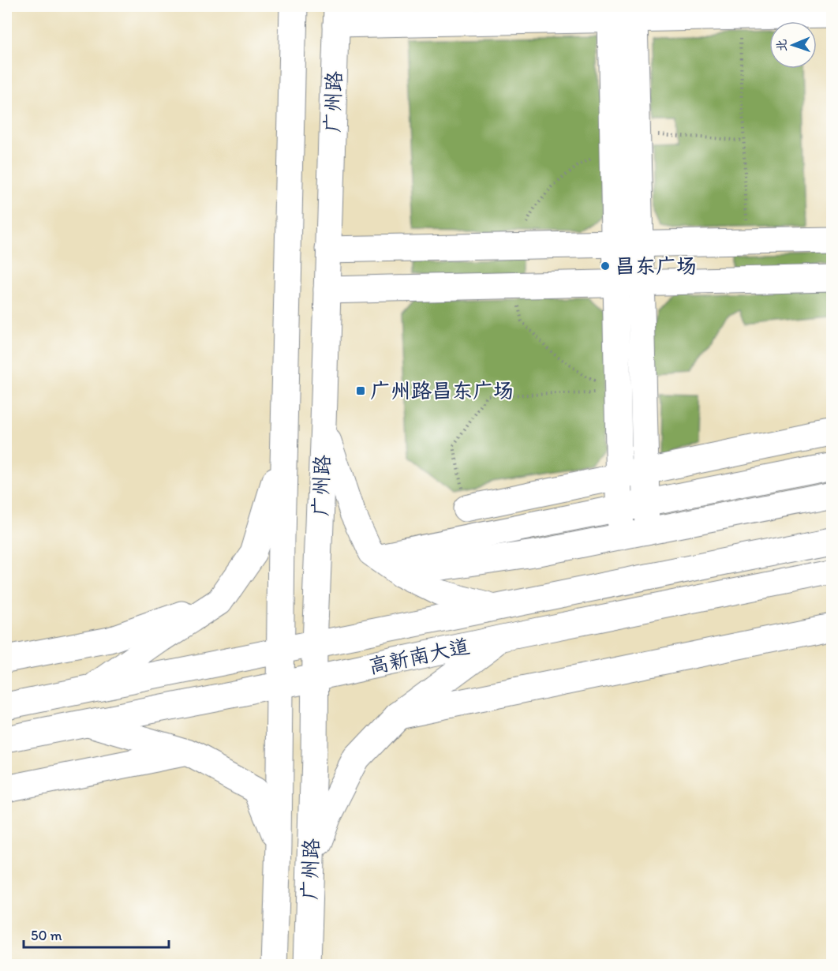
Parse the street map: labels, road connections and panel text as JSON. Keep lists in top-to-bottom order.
{
  "streets": {
    "main road": ["广州路", "高新南大道"]
  },
  "crossings": [
    ["广州路", "高新南大道"]
  ],
  "places": {
    "other": ["昌东广场"],
    "transit": ["广州路昌东广场"]
  },
  "scale_bar": "50 m",
  "north": "left"
}
